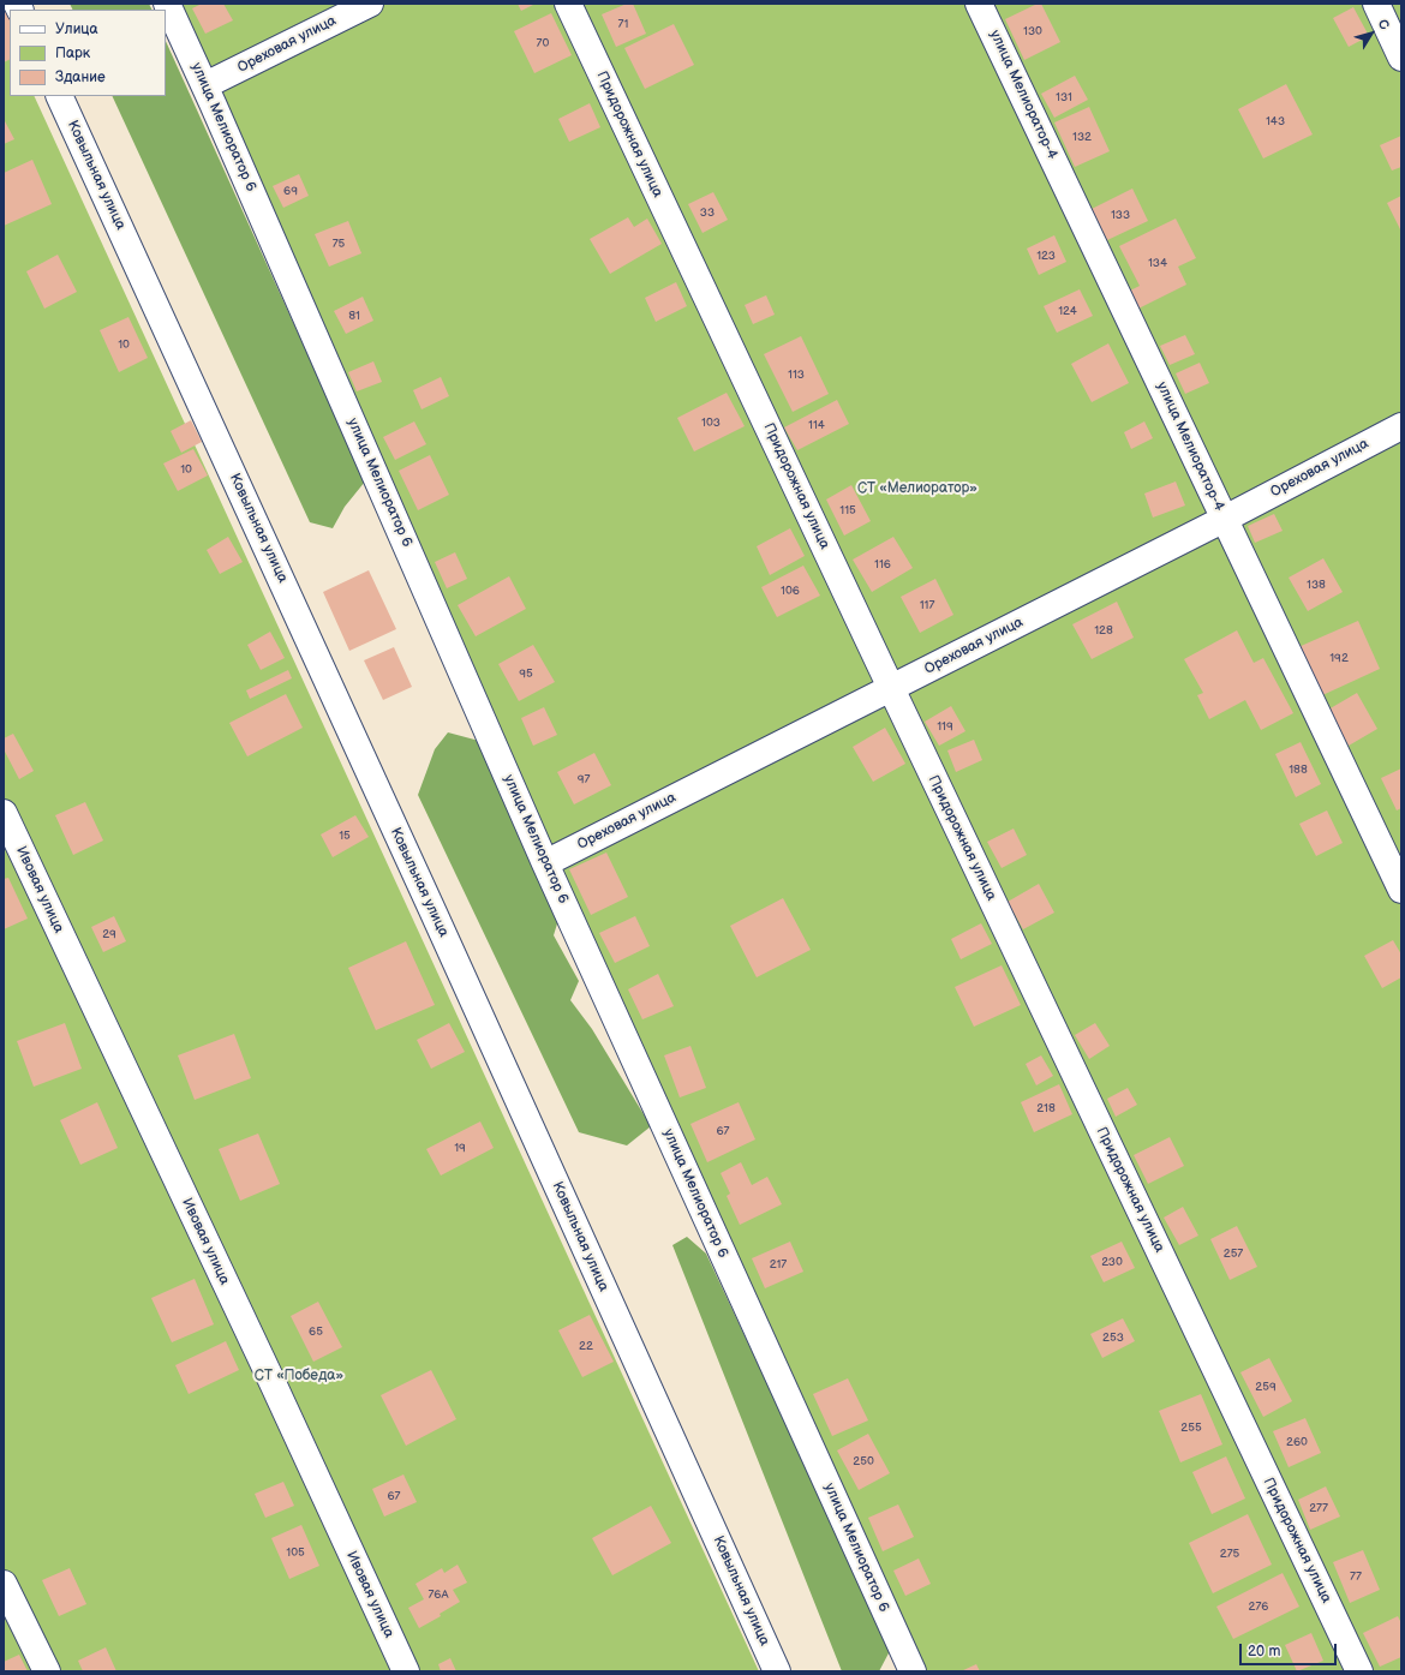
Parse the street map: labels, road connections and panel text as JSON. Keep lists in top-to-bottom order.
{
  "streets": {
    "street": [
      "Ореховая улица",
      "улица Мелиоратор-4",
      "улица Мелиоратор 6",
      "Придорожная улица",
      "Ковыльная улица",
      "Ивовая улица"
    ]
  },
  "crossings": [
    ["Ореховая улица", "улица Мелиоратор-4"],
    ["Ореховая улица", "улица Мелиоратор 6"],
    ["Ореховая улица", "Придорожная улица"]
  ],
  "parks": ["СТ «Мелиоратор»", "СТ «Победа»"],
  "house_numbers": [
    "71",
    "130",
    "70",
    "131",
    "143",
    "132",
    "69",
    "33",
    "133",
    "75",
    "123",
    "134",
    "124",
    "81",
    "10",
    "113",
    "103",
    "114",
    "10",
    "115",
    "116",
    "138",
    "106",
    "117",
    "128",
    "192",
    "95",
    "119",
    "188",
    "97",
    "15",
    "29",
    "218",
    "67",
    "19",
    "257",
    "230",
    "217",
    "65",
    "253",
    "22",
    "259",
    "255",
    "260",
    "250",
    "67",
    "277",
    "105",
    "275",
    "77",
    "76А",
    "276"
  ],
  "legend": ["Улица", "Парк", "Здание"],
  "scale_bar": "20 m",
  "north": "top right"
}
